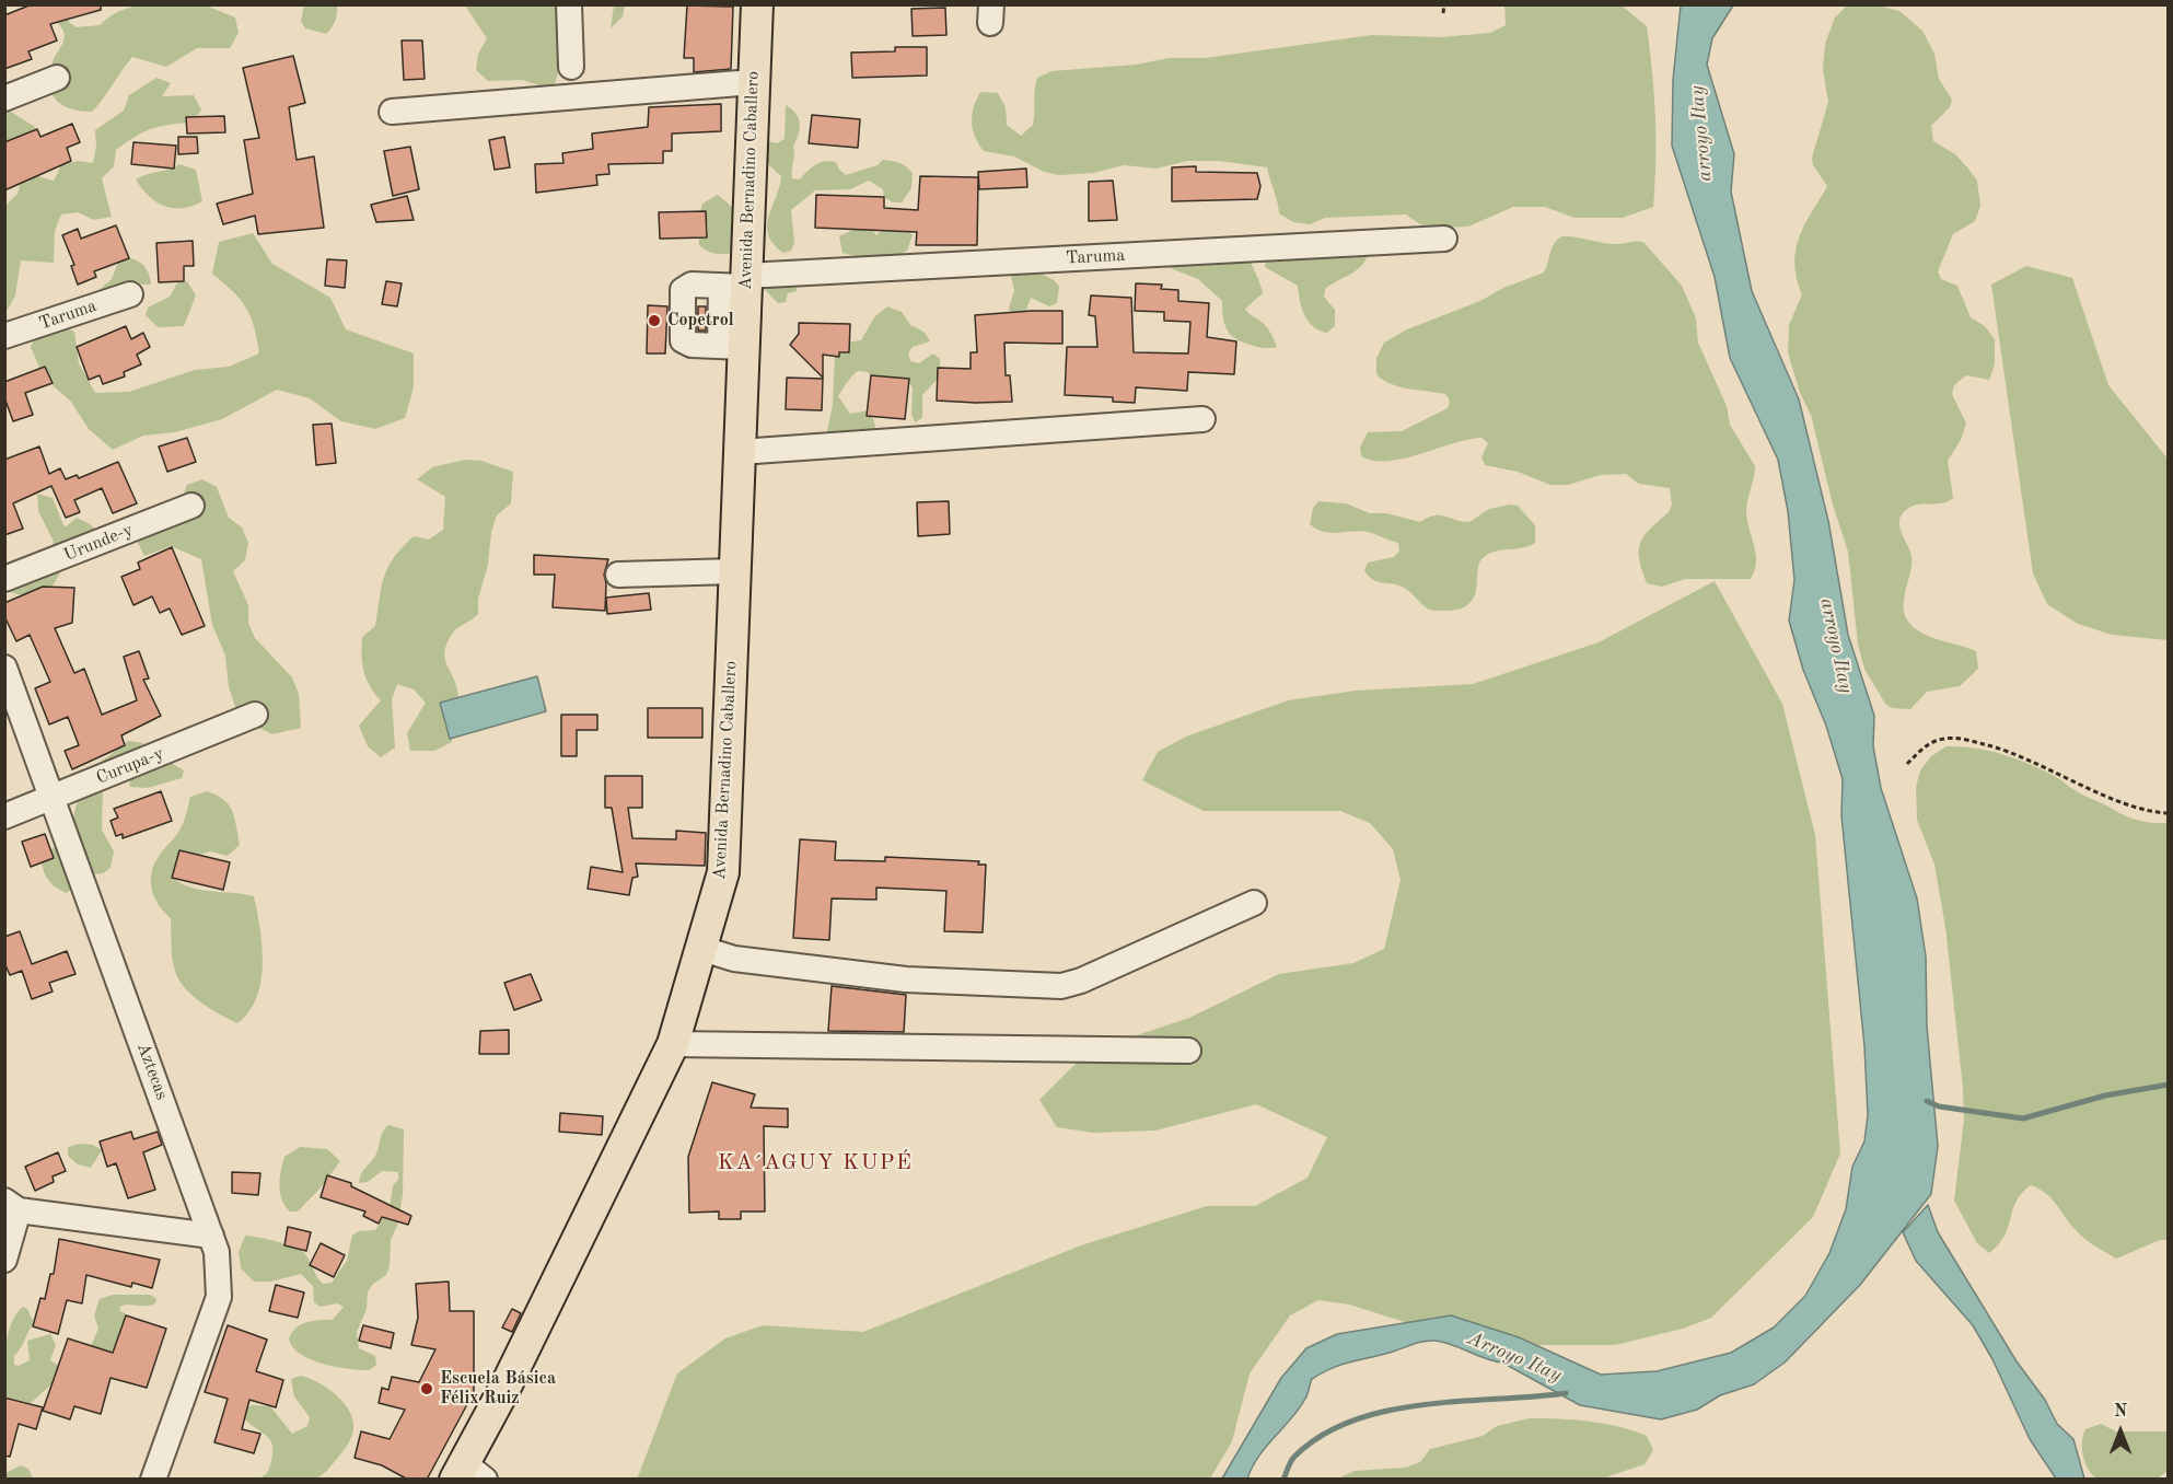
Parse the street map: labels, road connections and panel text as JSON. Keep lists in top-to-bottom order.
{
  "streets": {
    "main road": ["Avenida Bernadino Caballero"],
    "street": [
      "Taruma",
      "Urunde-y",
      "Curupa-y",
      "Aztecas"
    ]
  },
  "crossings": [
    ["Avenida Bernadino Caballero", "Taruma"],
    ["Curupa-y", "Aztecas"]
  ],
  "districts": ["KA´AGUY KUPÉ"],
  "water": ["arroyo Itay", "Arroyo Itay"],
  "places": ["Copetrol", "Escuela Básica Félix Ruiz"],
  "north": "top"
}
